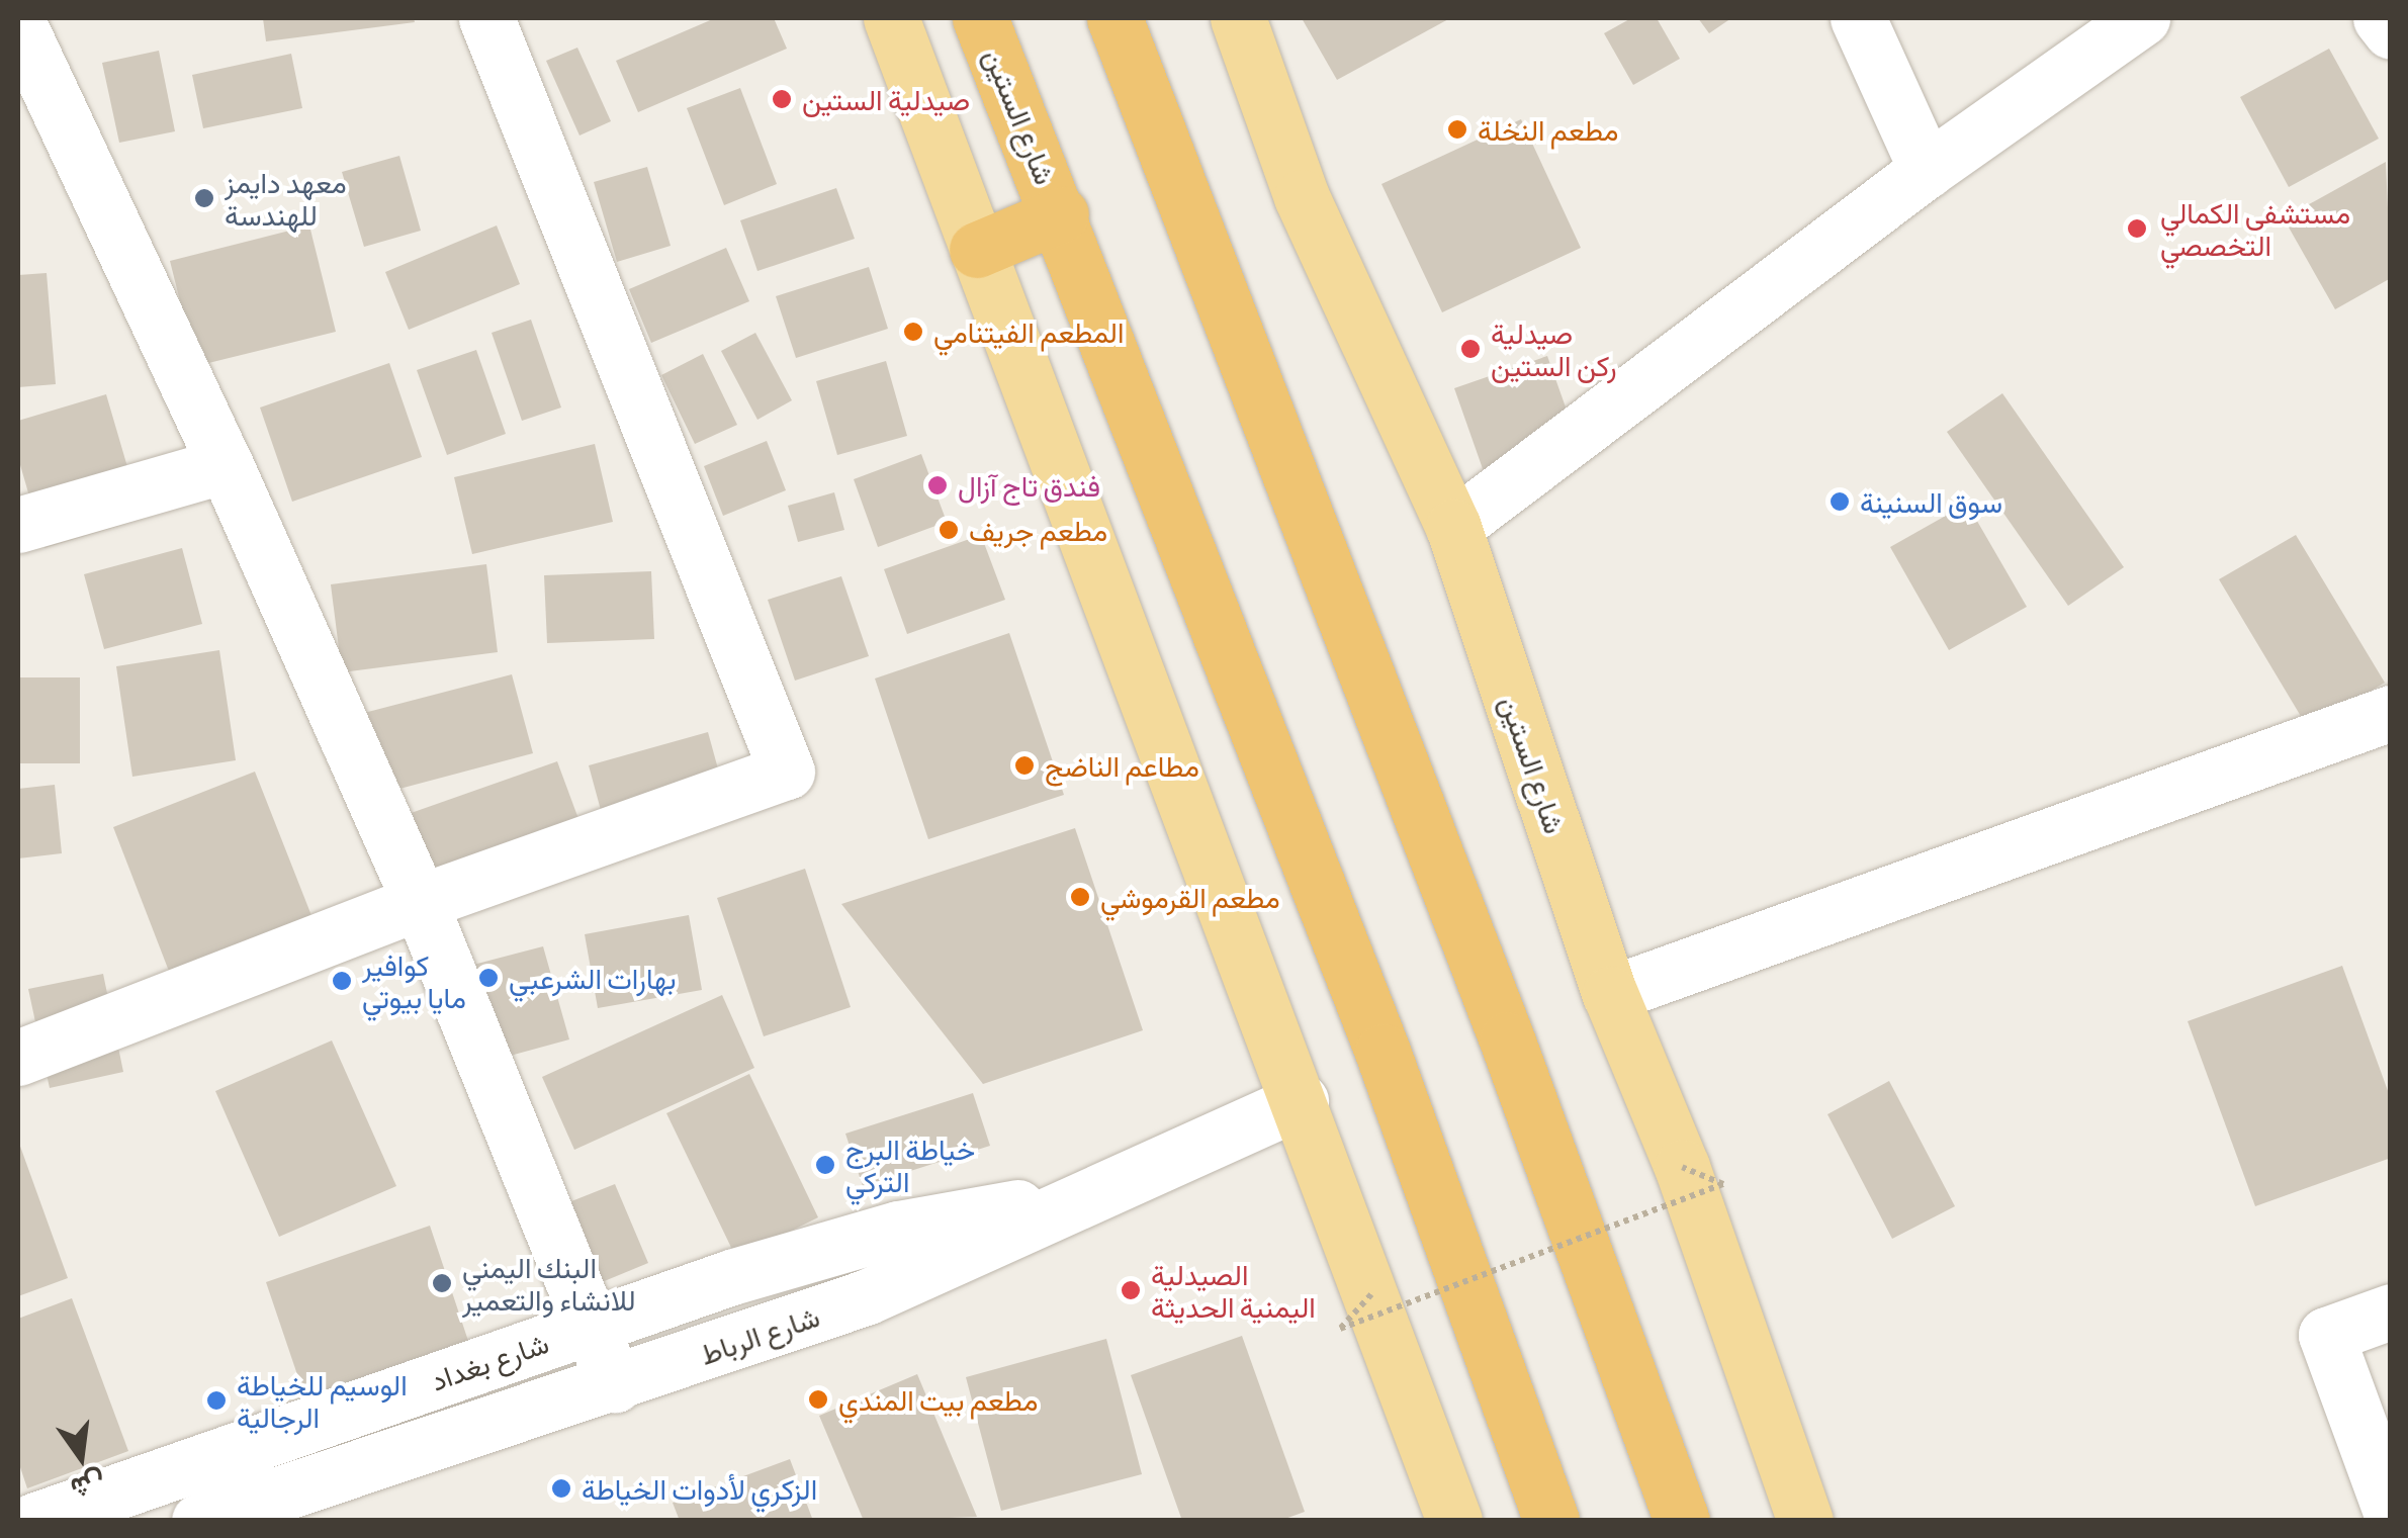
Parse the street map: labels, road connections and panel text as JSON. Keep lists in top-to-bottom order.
{
  "streets": {
    "highway": ["شارع الستين"],
    "street": ["شارع الرباط", "شارع بغداد"]
  },
  "crossings": [
    ["شارع الرباط", "شارع بغداد"]
  ],
  "places": [
    "صيدلية الستين",
    "مطعم النخلة",
    "معهد دايمز للهندسة",
    "مستشفى الكمالي التخصصي",
    "المطعم الفيتنامي",
    "صيدلية ركن الستين",
    "فندق تاج آزال",
    "سوق السنينة",
    "مطعم جريف",
    "مطاعم الناضج",
    "مطعم القرموشي",
    "بهارات الشرعبي",
    "كوافير مايا بيوتي",
    "خياطة البرج التركي",
    "البنك اليمني للانشاء والتعمير",
    "الصيدلية اليمنية الحديثة",
    "مطعم بيت المندي",
    "الوسيم للخياطة الرجالية",
    "الزكري لأدوات الخياطة"
  ],
  "north": "bottom"
}
